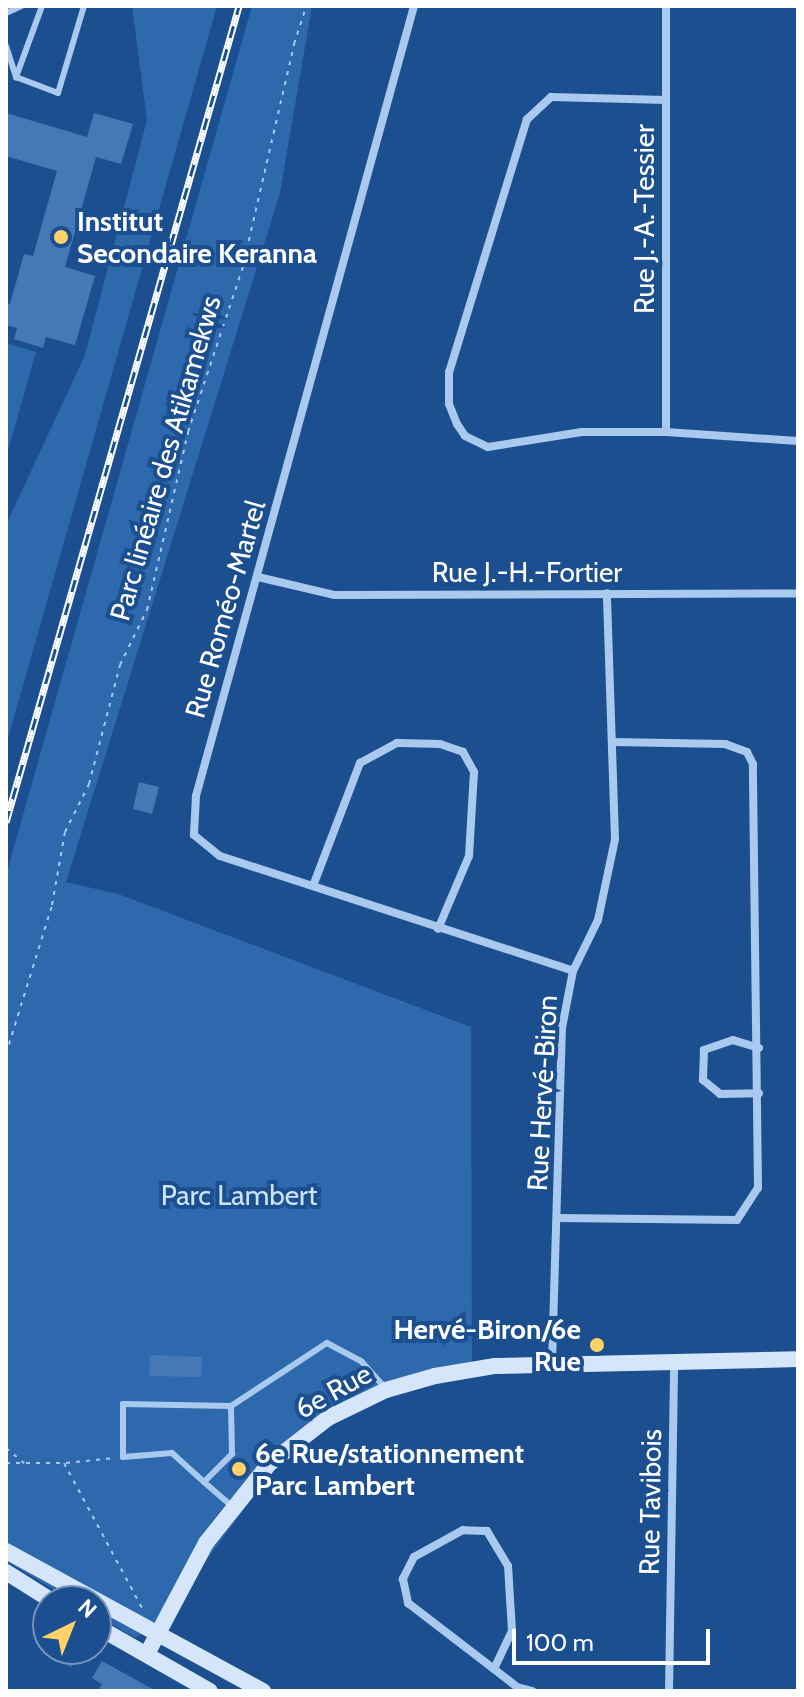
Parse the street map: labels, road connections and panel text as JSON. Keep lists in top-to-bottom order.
{
  "streets": {
    "street": [
      "Rue J.-A.-Tessier",
      "Rue J.-H.-Fortier",
      "Rue Roméo-Martel",
      "Rue Hervé-Biron",
      "6e Rue",
      "Rue Tavibois"
    ],
    "path": ["Parc linéaire des Atikamekws"]
  },
  "crossings": [
    ["Rue J.-H.-Fortier", "Rue Roméo-Martel"],
    ["Rue J.-H.-Fortier", "Rue Hervé-Biron"],
    ["Rue Roméo-Martel", "Rue Hervé-Biron"],
    ["Rue Hervé-Biron", "6e Rue"],
    ["6e Rue", "Rue Tavibois"]
  ],
  "parks": ["Parc Lambert"],
  "places": ["Institut Secondaire Keranna", "Hervé-Biron/6e Rue", "6e Rue/stationnement Parc Lambert"],
  "scale_bar": "100 m",
  "north": "top right"
}
